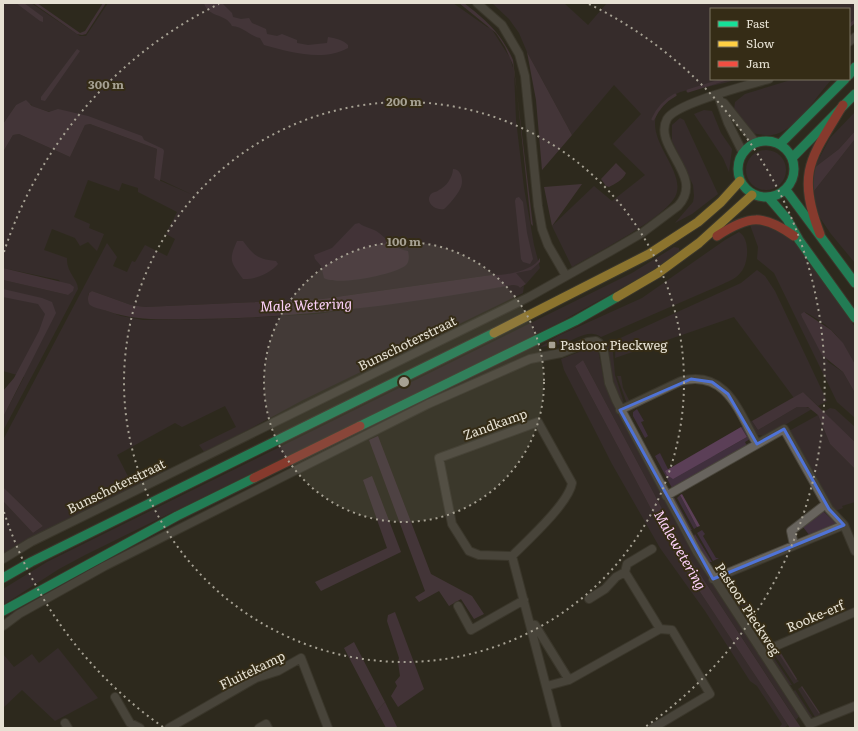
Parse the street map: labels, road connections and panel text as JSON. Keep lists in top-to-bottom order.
{
  "streets": {
    "street": [
      "Bunschoterstraat",
      "Zandkamp",
      "Pastoor Pieckweg",
      "Rooke-erf",
      "Fluitekamp"
    ]
  },
  "crossings": [
    ["Pastoor Pieckweg", "Rooke-erf"]
  ],
  "water": ["Male Wetering", "Malewetering"],
  "places": {
    "transit": ["Pastoor Pieckweg"]
  },
  "legend": ["Fast", "Slow", "Jam"],
  "rings": ["300 m", "200 m", "100 m"]
}
